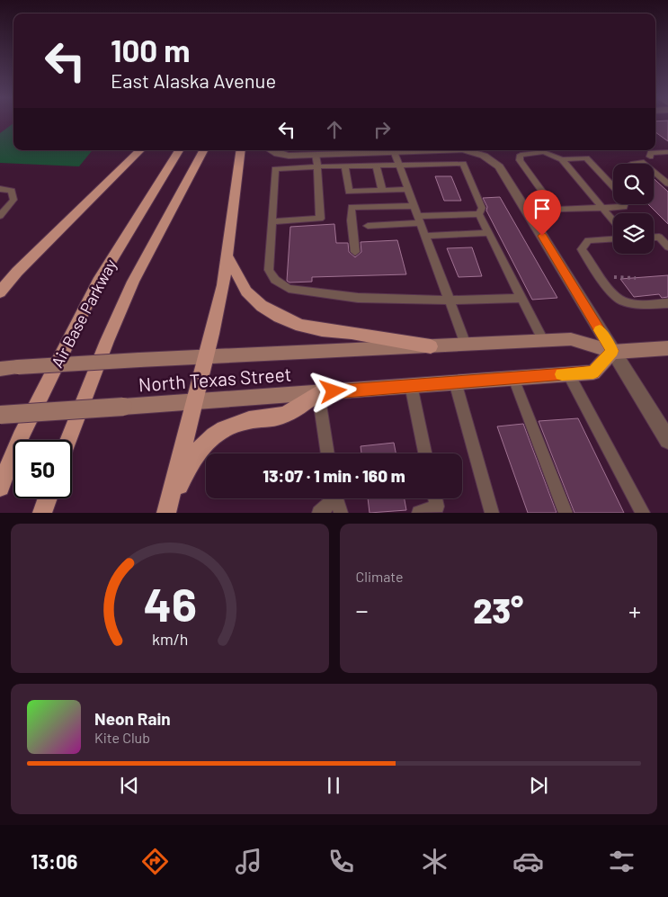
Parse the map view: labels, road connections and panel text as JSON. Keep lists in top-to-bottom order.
{
  "streets": {
    "main road": ["Air Base Parkway", "North Texas Street"]
  },
  "page": {
    "turn": ["100 m", "East Alaska Avenue"],
    "limit": "50",
    "trip": "13:07 · 1 min · 160 m",
    "tile": "Climate",
    "heat": ["−", "23°", "+"],
    "song": ["Neon Rain", "Kite Club"],
    "tabs": "13:06",
    "gauge": ["46", "km/h"]
  }
}
